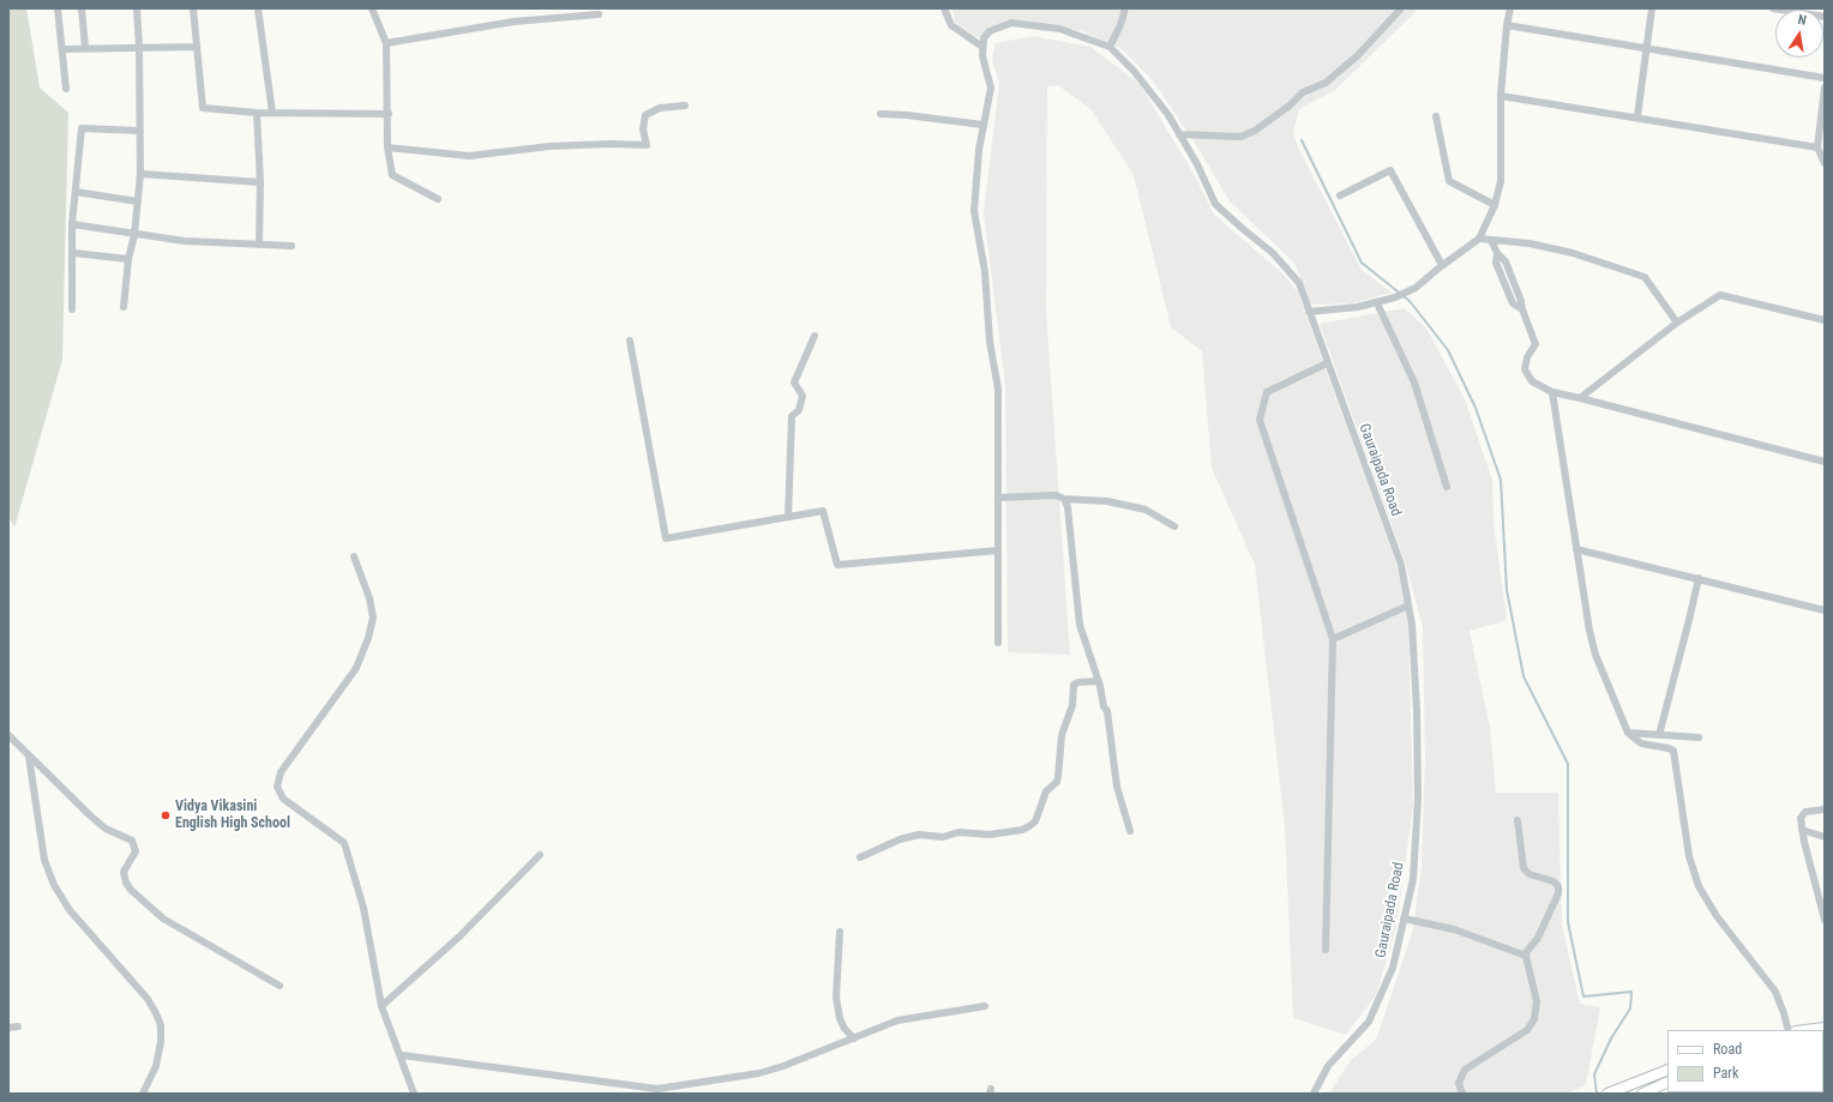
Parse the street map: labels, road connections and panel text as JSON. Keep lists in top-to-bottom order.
{
  "streets": {
    "street": ["Gauraipada Road"]
  },
  "places": ["Vidya Vikasini English High School"],
  "legend": ["Road", "Park"],
  "north": "top"
}
